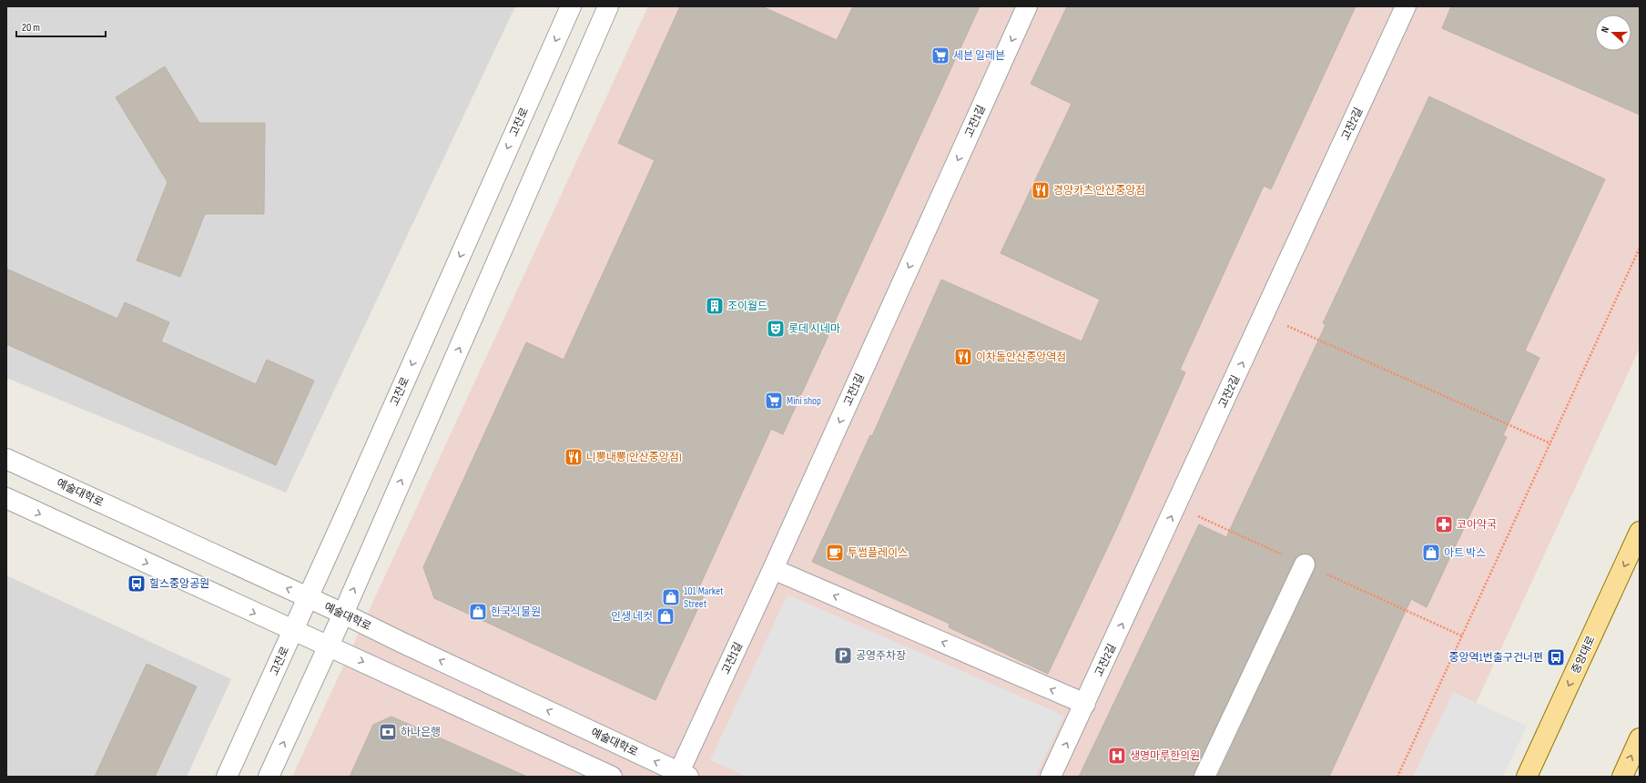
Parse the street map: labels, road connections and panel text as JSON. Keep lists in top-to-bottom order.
{
  "streets": {
    "main road": ["중앙대로"],
    "street": [
      "고잔1길",
      "고잔로",
      "고잔2길",
      "예술대학로"
    ]
  },
  "crossings": [
    ["고잔1길", "예술대학로"],
    ["고잔로", "예술대학로"]
  ],
  "one_way": ["고잔1길", "중앙대로"],
  "places": {
    "supermarket": ["세븐 일레븐", "Mini shop"],
    "restaurant": ["경양카츠 안산중앙점", "이차돌안산중앙역점", "니뽕내뽕(안산중앙점)"],
    "building": ["조이월드"],
    "theatre": ["롯데 시네마"],
    "pharmacy": ["코아약국"],
    "cafe": ["투썸플레이스"],
    "shop": [
      "아트 박스",
      "101 Market Street",
      "한국식물원",
      "인생 네컷"
    ],
    "bus stop": ["힐스중앙공원", "중앙역1번출구건너편"],
    "parking": ["공영주차장"],
    "bank": ["하나은행"],
    "hospital": ["생명마루한의원"]
  },
  "scale_bar": "20 m",
  "north": "left"
}
